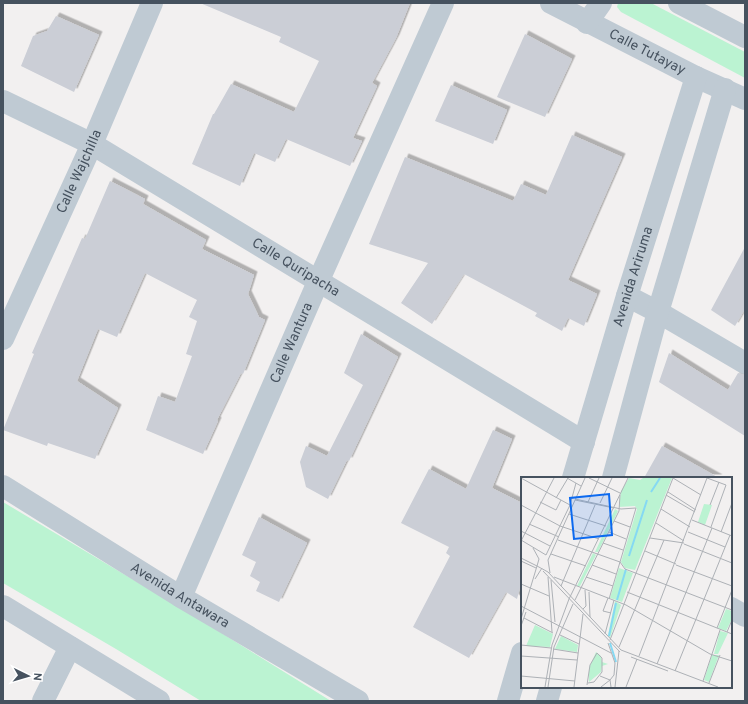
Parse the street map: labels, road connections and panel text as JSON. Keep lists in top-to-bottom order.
{
  "streets": {
    "street": [
      "Calle Tutayay",
      "Calle Wajchilla",
      "Calle Quripacha",
      "Avenida Ariruma",
      "Calle Wantura",
      "Avenida Antawara"
    ]
  },
  "crossings": [
    ["Calle Tutayay", "Avenida Ariruma"],
    ["Calle Wajchilla", "Calle Quripacha"],
    ["Calle Quripacha", "Avenida Ariruma"],
    ["Calle Quripacha", "Calle Wantura"],
    ["Calle Wantura", "Avenida Antawara"]
  ],
  "north": "right"
}
